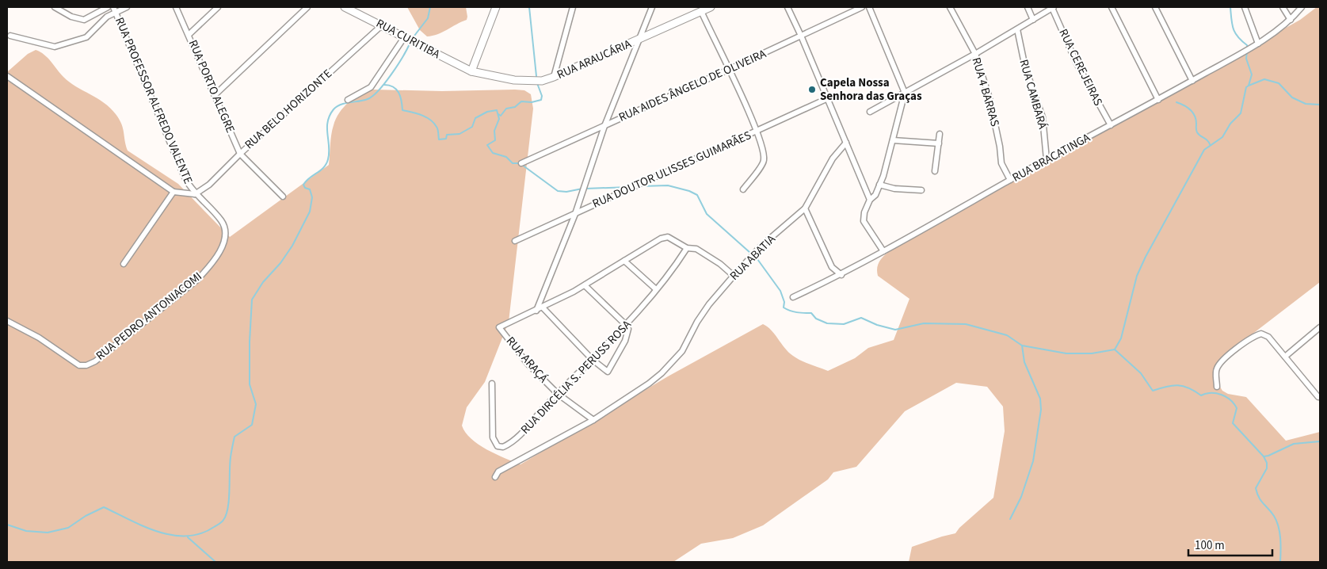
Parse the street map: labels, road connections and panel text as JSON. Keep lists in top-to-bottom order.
{
  "streets": {
    "street": [
      "RUA CURITIBA",
      "RUA ARAUCÁRIA",
      "RUA CEREJEIRAS",
      "RUA AIDES ÂNGELO DE OLIVEIRA",
      "RUA PORTO ALEGRE",
      "RUA 4 BARRAS",
      "RUA CAMBARÁ",
      "RUA PROFESSOR ALFREDO VALENTE",
      "RUA BELO HORIZONTE",
      "RUA BRACATINGA",
      "RUA DOUTOR ULISSES GUIMARÃES",
      "RUA ABATIA",
      "RUA PEDRO ANTONIACOMI",
      "RUA ARAÇÁ",
      "RUA DIRCÉLIA S. PERUSS ROSA"
    ]
  },
  "crossings": [
    ["RUA CURITIBA", "RUA ARAUCÁRIA"],
    ["RUA CURITIBA", "RUA BELO HORIZONTE"],
    ["RUA CEREJEIRAS", "RUA BRACATINGA"],
    ["RUA PORTO ALEGRE", "RUA BELO HORIZONTE"],
    ["RUA 4 BARRAS", "RUA BRACATINGA"],
    ["RUA CAMBARÁ", "RUA BRACATINGA"],
    ["RUA PROFESSOR ALFREDO VALENTE", "RUA BELO HORIZONTE"],
    ["RUA PROFESSOR ALFREDO VALENTE", "RUA PEDRO ANTONIACOMI"],
    ["RUA ABATIA", "RUA ARAÇÁ"],
    ["RUA ARAÇÁ", "RUA DIRCÉLIA S. PERUSS ROSA"]
  ],
  "places": ["Capela Nossa Senhora das Graças"],
  "scale_bar": "100 m"
}
